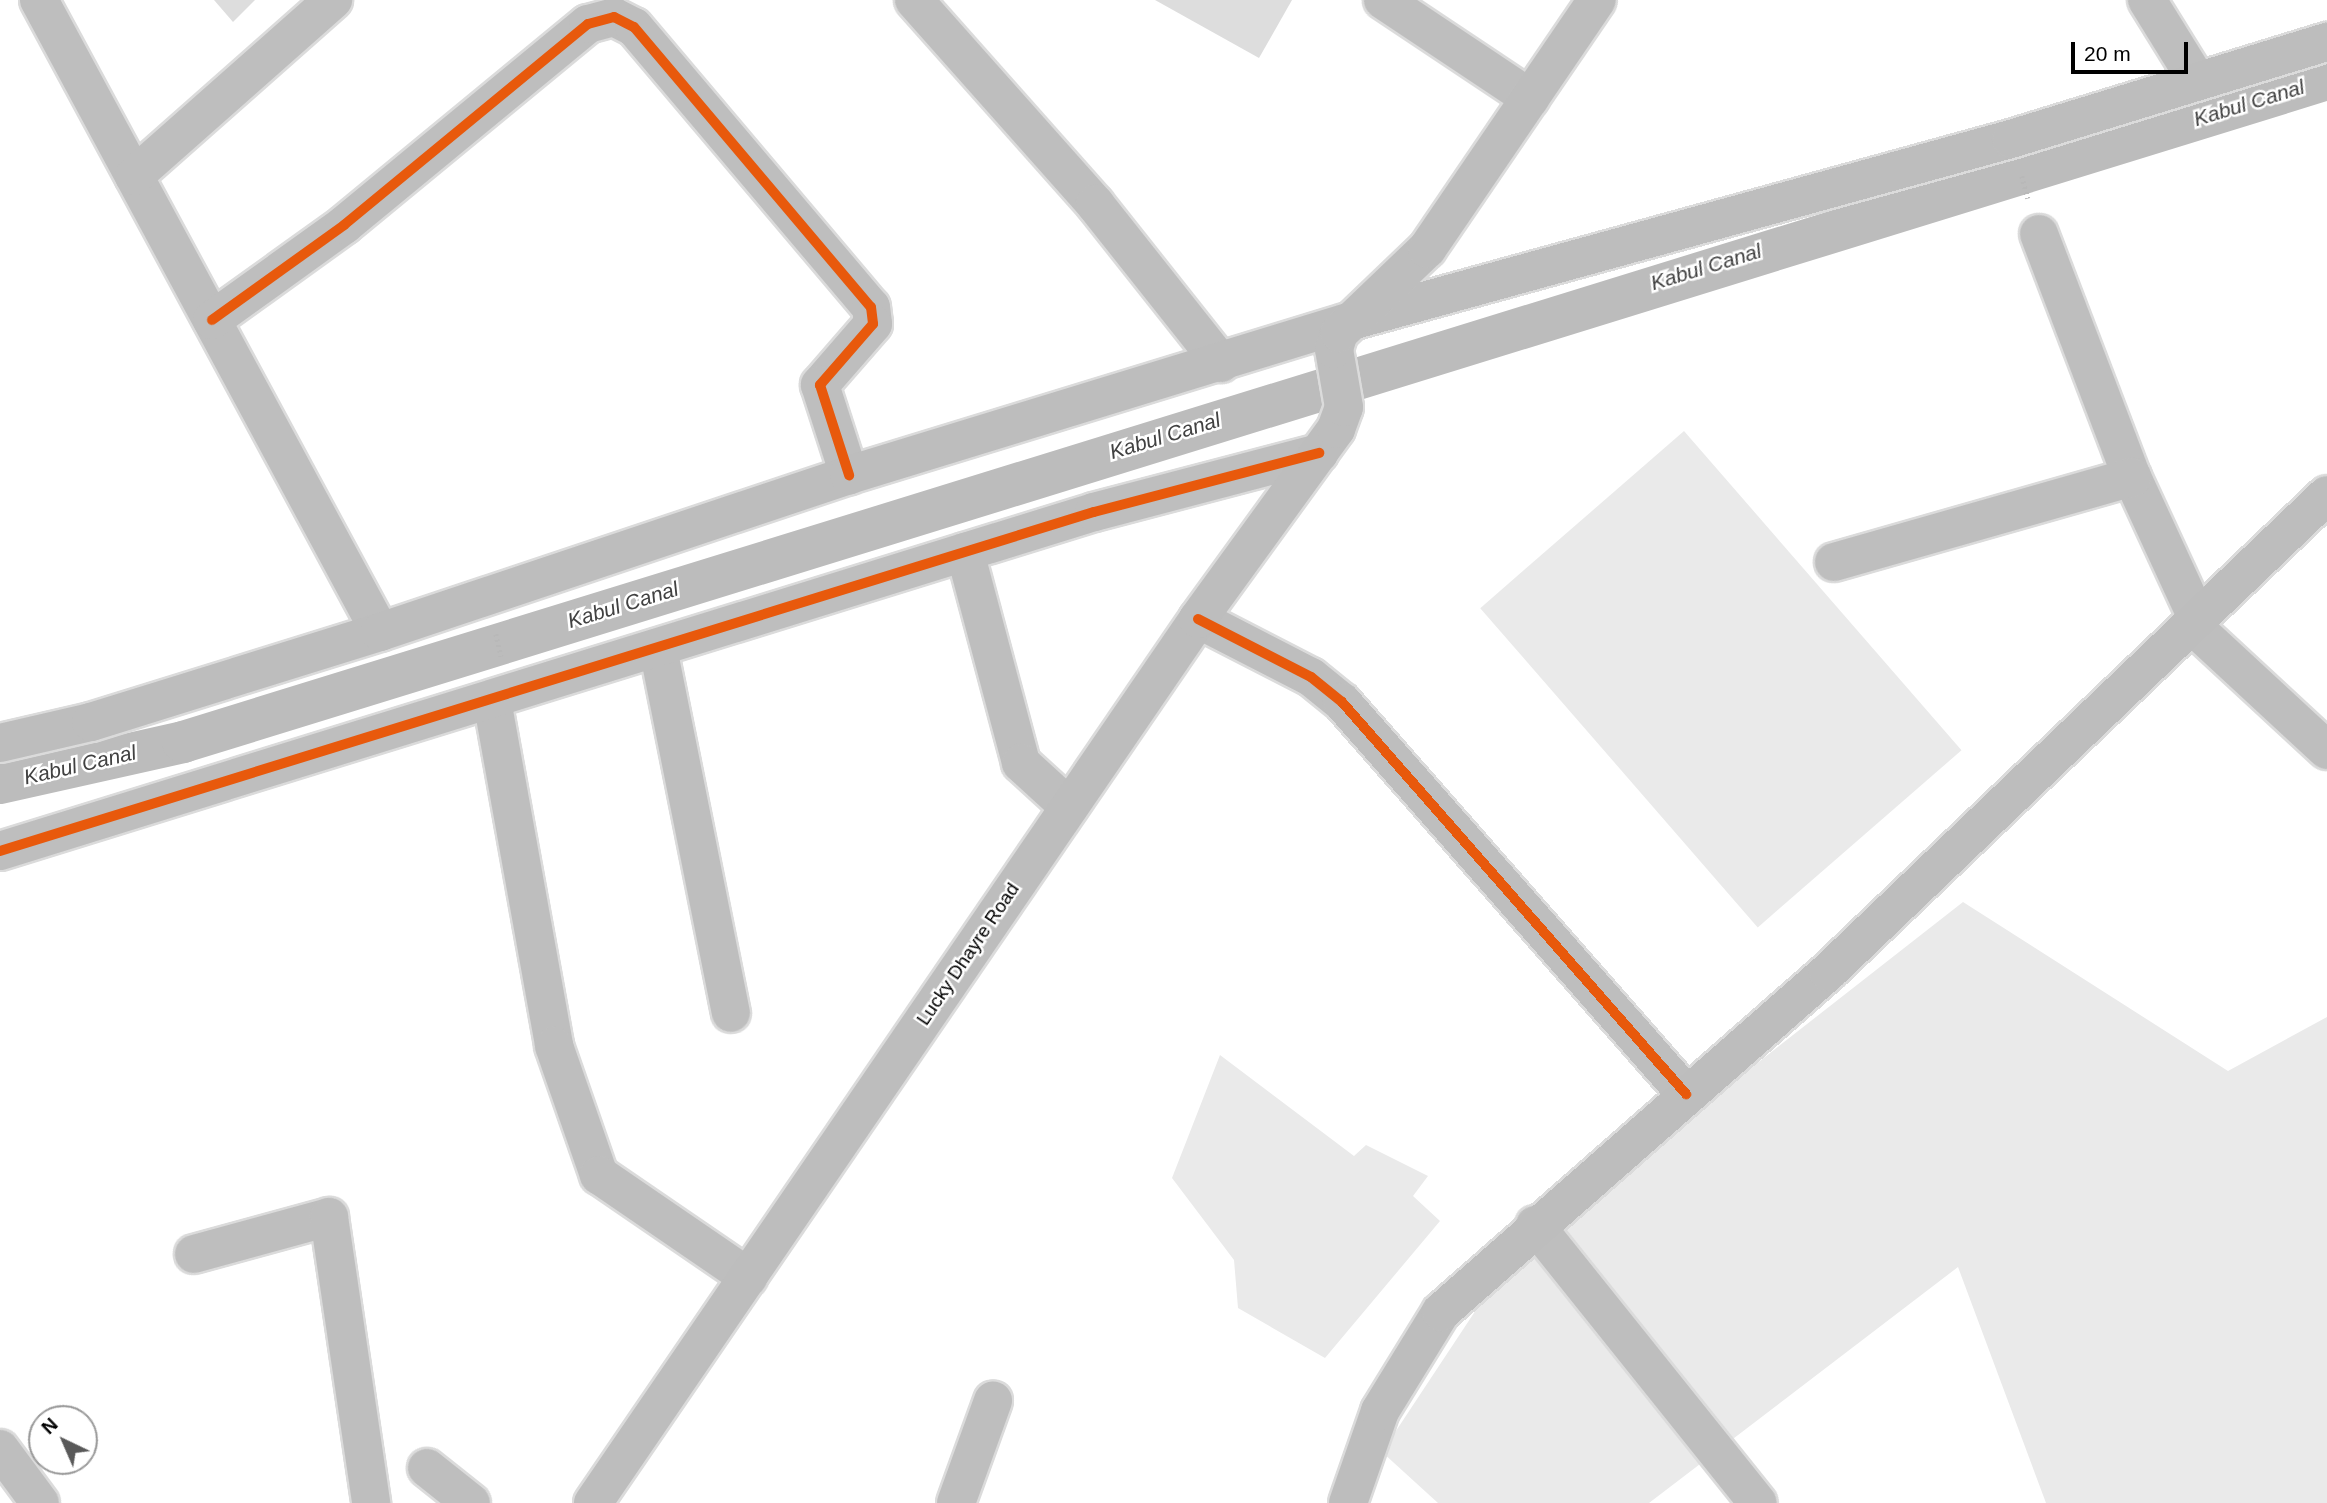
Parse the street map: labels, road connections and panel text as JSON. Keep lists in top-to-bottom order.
{
  "streets": {
    "main road": ["Lucky Dhayre Road"]
  },
  "water": ["Kabul Canal"],
  "scale_bar": "20 m",
  "north": "top left"
}
